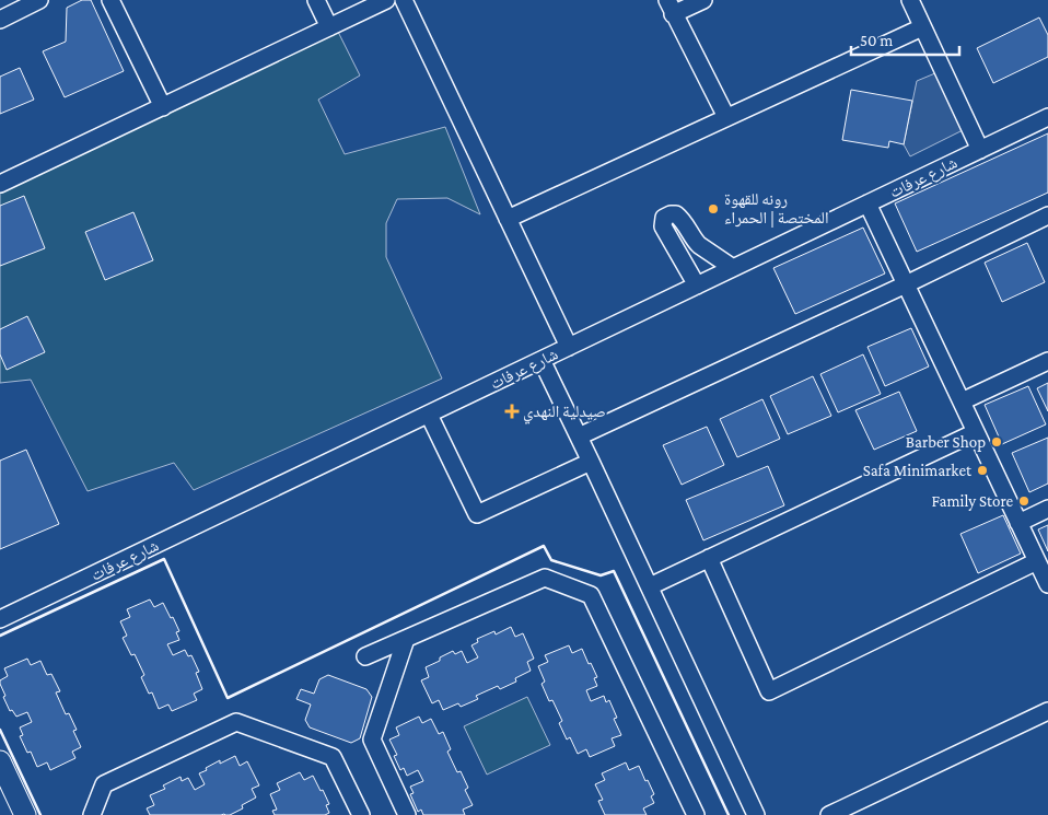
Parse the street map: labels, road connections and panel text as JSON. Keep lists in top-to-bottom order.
{
  "streets": {
    "street": ["شارع عرفات"]
  },
  "places": {
    "other": [
      "رونه للقهوة المختصة | الحمراء",
      "Barber Shop",
      "Safa Minimarket",
      "Family Store"
    ],
    "health": ["صيدلية النهدي"]
  },
  "scale_bar": "50 m"
}
